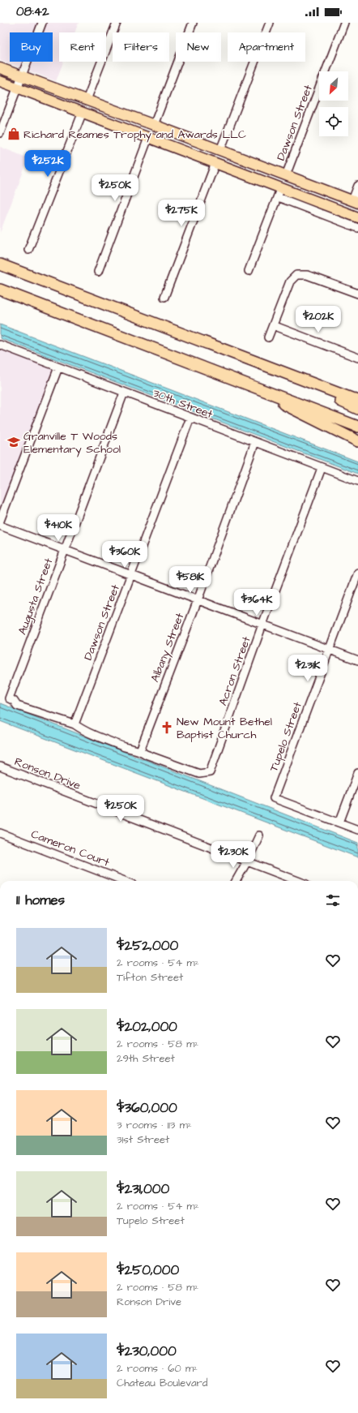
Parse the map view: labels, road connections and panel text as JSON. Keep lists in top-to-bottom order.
{
  "streets": {
    "street": [
      "Dawson Street",
      "30th Street",
      "Augusta Street",
      "Albany Street",
      "Acron Street",
      "Tupelo Street",
      "Ronson Drive",
      "Cameron Court"
    ]
  },
  "crossings": [
    ["Dawson Street", "30th Street"],
    ["Dawson Street", "Augusta Street"],
    ["30th Street", "Augusta Street"],
    ["30th Street", "Albany Street"],
    ["30th Street", "Acron Street"],
    ["Albany Street", "Acron Street"]
  ],
  "places": {
    "shop": ["Richard Reames Trophy and Awards LLC"],
    "school or university": ["Granville T Woods Elementary School"],
    "church": ["New Mount Bethel Baptist Church"]
  },
  "north": "bottom left",
  "page": {
    "status": "08:42",
    "chip": [
      "Buy",
      "Rent",
      "Filters",
      "New",
      "Apartment"
    ],
    "price": [
      "$252K",
      "$250K",
      "$275K",
      "$202K",
      "$410K",
      "$360K",
      "$581K",
      "$364K",
      "$231K",
      "$250K",
      "$230K"
    ],
    "heading": "11 homes",
    "list": [
      {
        "name": "$252,000",
        "note": "2 rooms · 54 m² · Tifton Street"
      },
      {
        "name": "$202,000",
        "note": "2 rooms · 58 m² · 29th Street"
      },
      {
        "name": "$360,000",
        "note": "3 rooms · 113 m² · 31st Street"
      },
      {
        "name": "$231,000",
        "note": "2 rooms · 54 m² · Tupelo Street"
      },
      {
        "name": "$250,000",
        "note": "2 rooms · 58 m² · Ronson Drive"
      },
      {
        "name": "$230,000",
        "note": "2 rooms · 60 m² · Chateau Boulevard"
      }
    ]
  }
}
